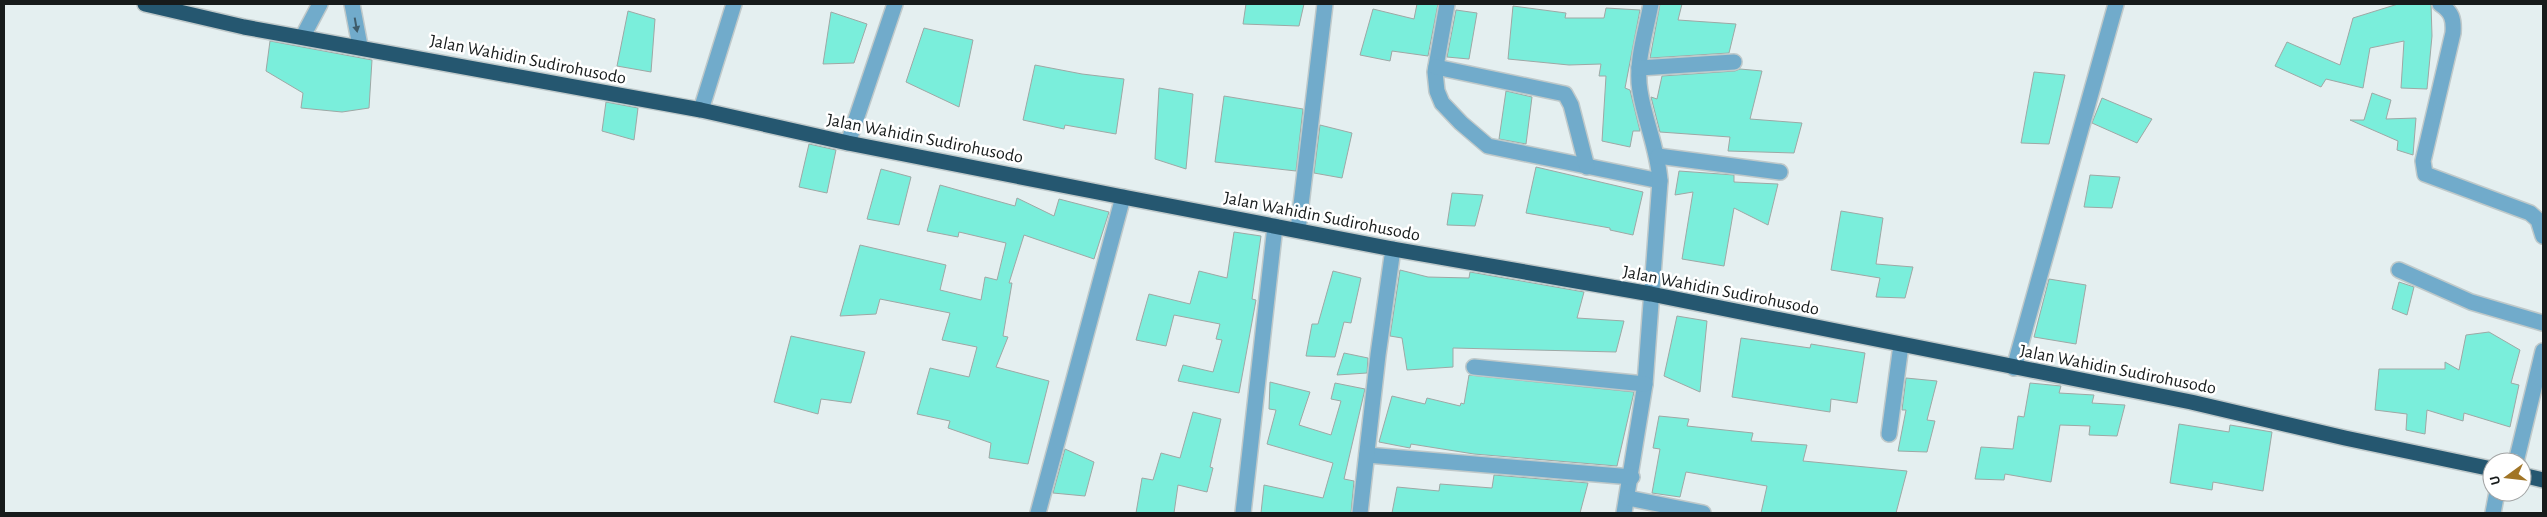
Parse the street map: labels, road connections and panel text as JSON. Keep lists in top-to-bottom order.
{
  "streets": {
    "highway": ["Jalan Wahidin Sudirohusodo"]
  },
  "north": "left"
}
